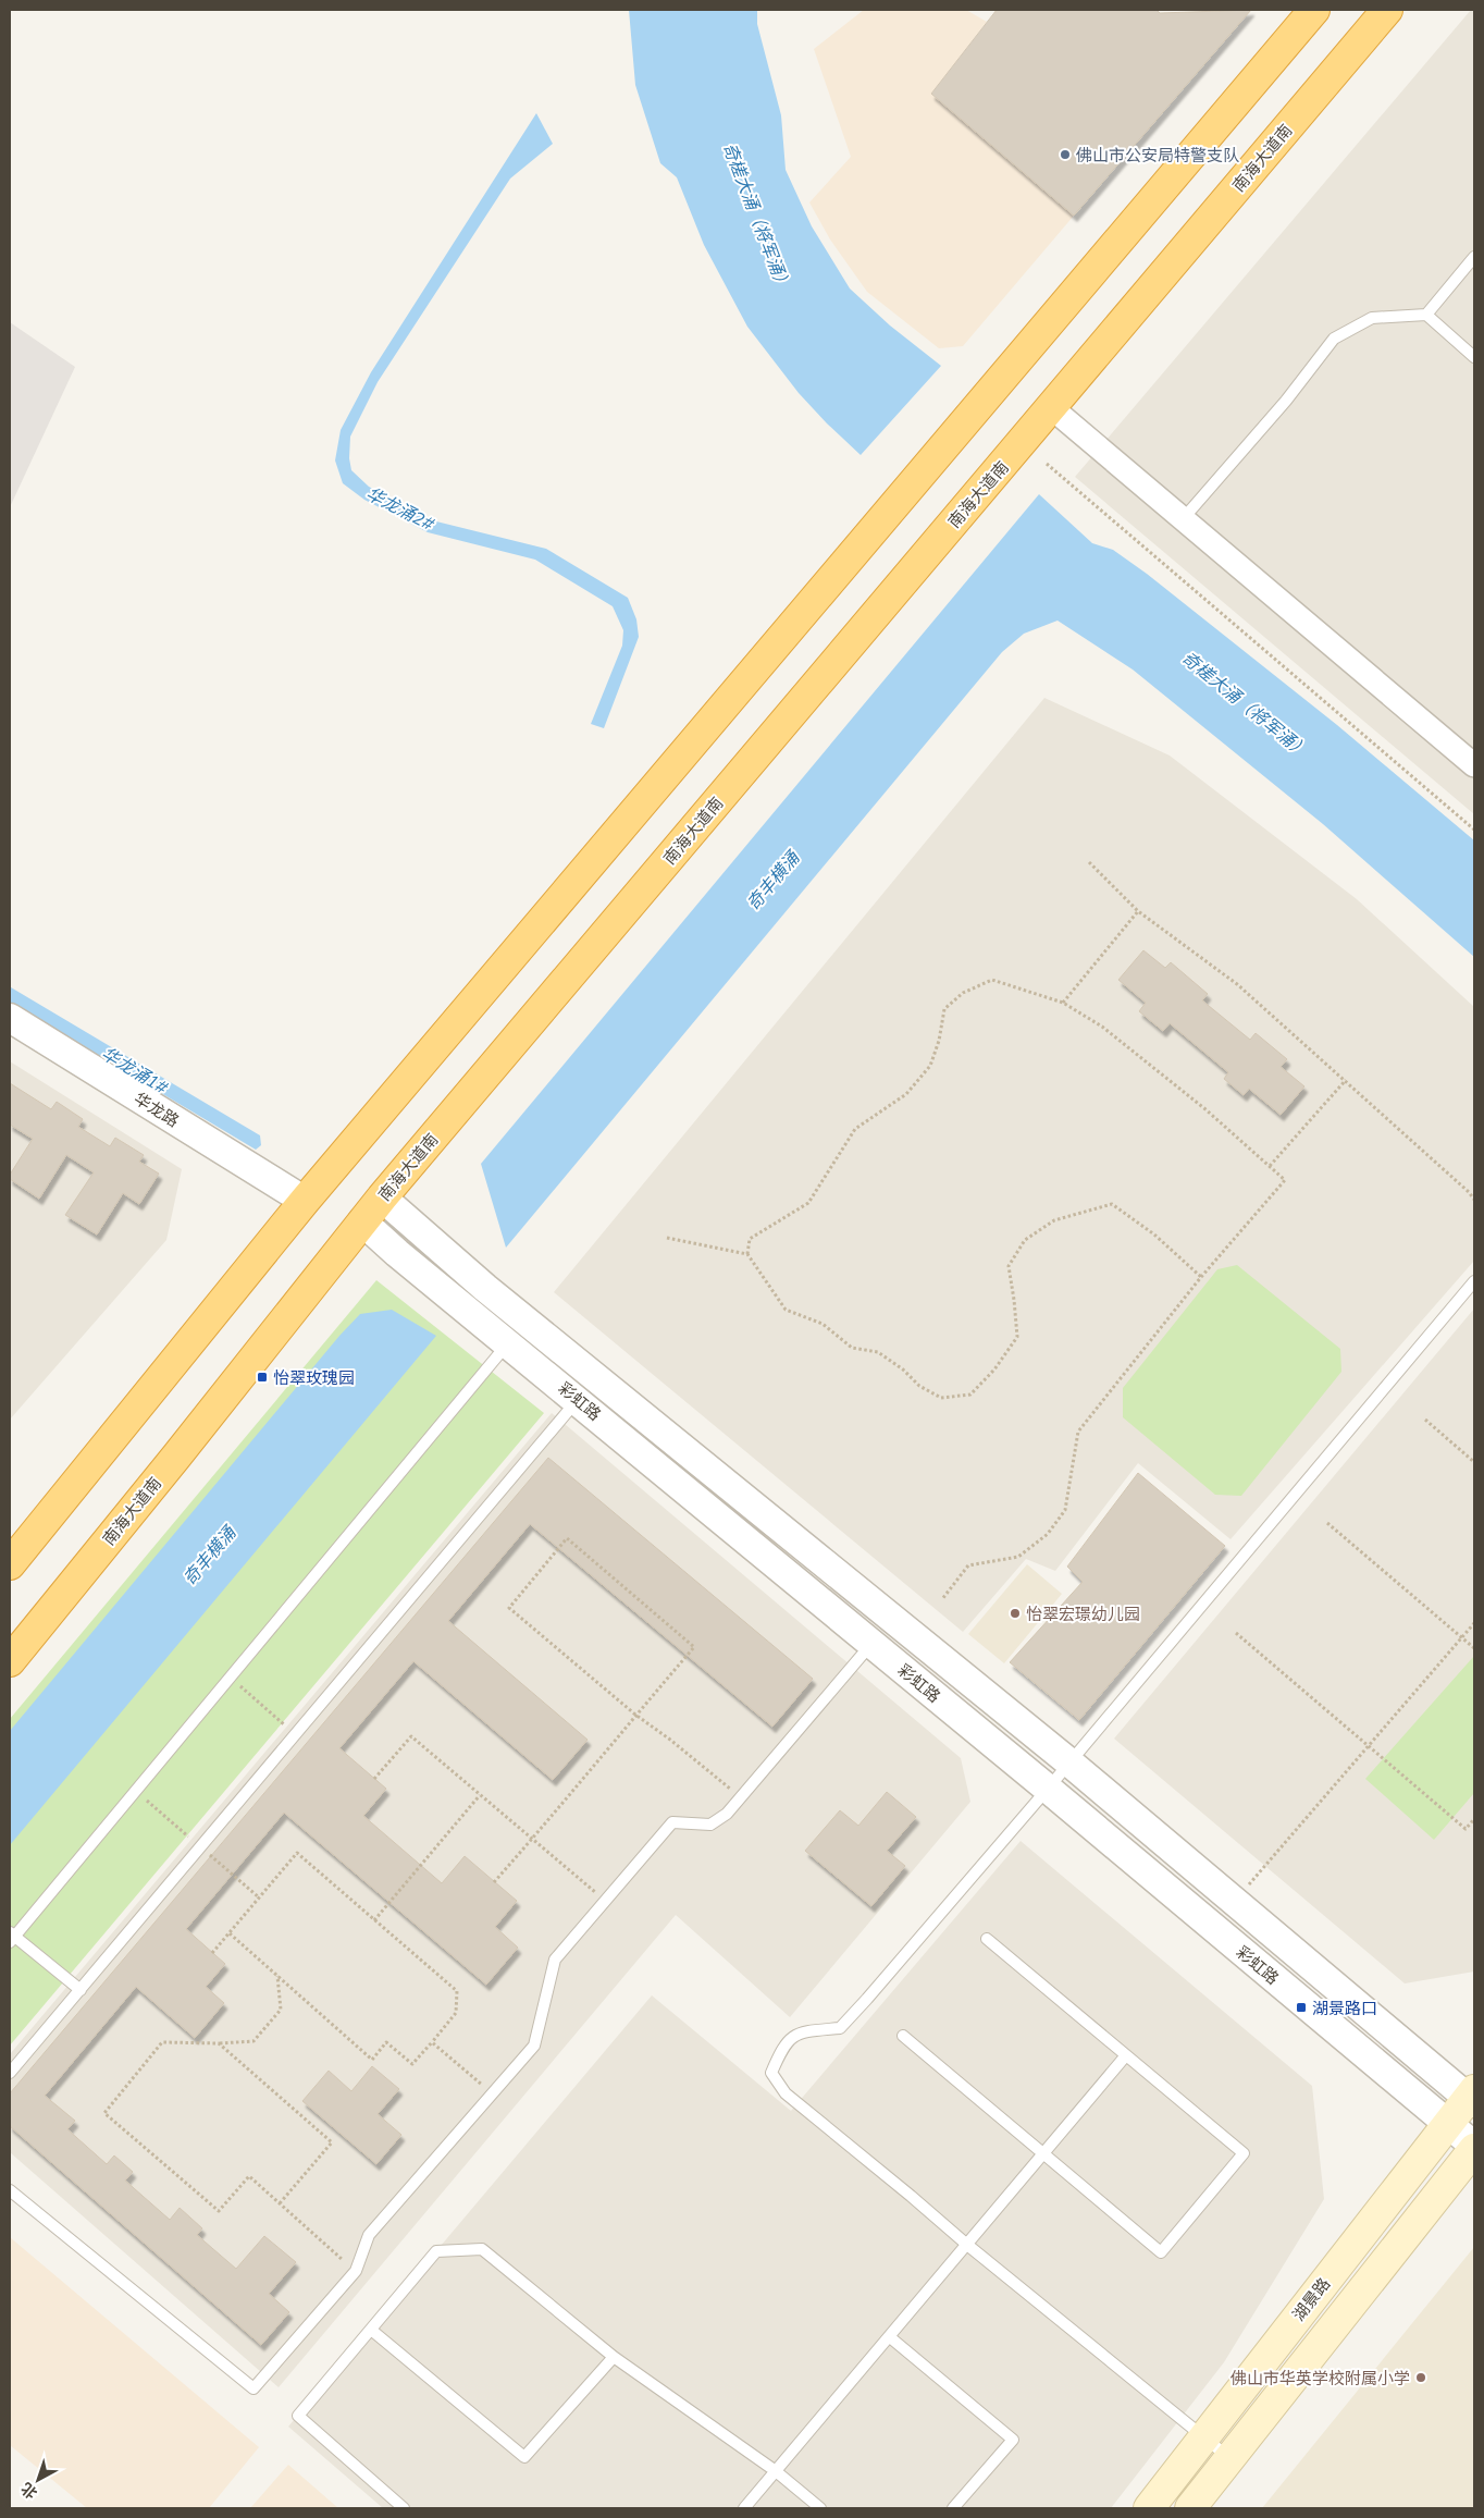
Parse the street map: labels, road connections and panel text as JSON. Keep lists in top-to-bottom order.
{
  "streets": {
    "highway": ["南海大道南"],
    "main road": ["湖景路"],
    "street": ["华龙路", "彩虹路"]
  },
  "crossings": [
    ["南海大道南", "彩虹路"],
    ["彩虹路", "湖景路"]
  ],
  "water": [
    "奇槎大涌（将军涌）",
    "华龙涌2#",
    "奇丰横涌",
    "华龙涌1#"
  ],
  "places": {
    "other": ["佛山市公安局特警支队", "怡翠宏璟幼儿园", "佛山市华英学校附属小学"],
    "transit": ["怡翠玫瑰园", "湖景路口"]
  },
  "north": "bottom left"
}
